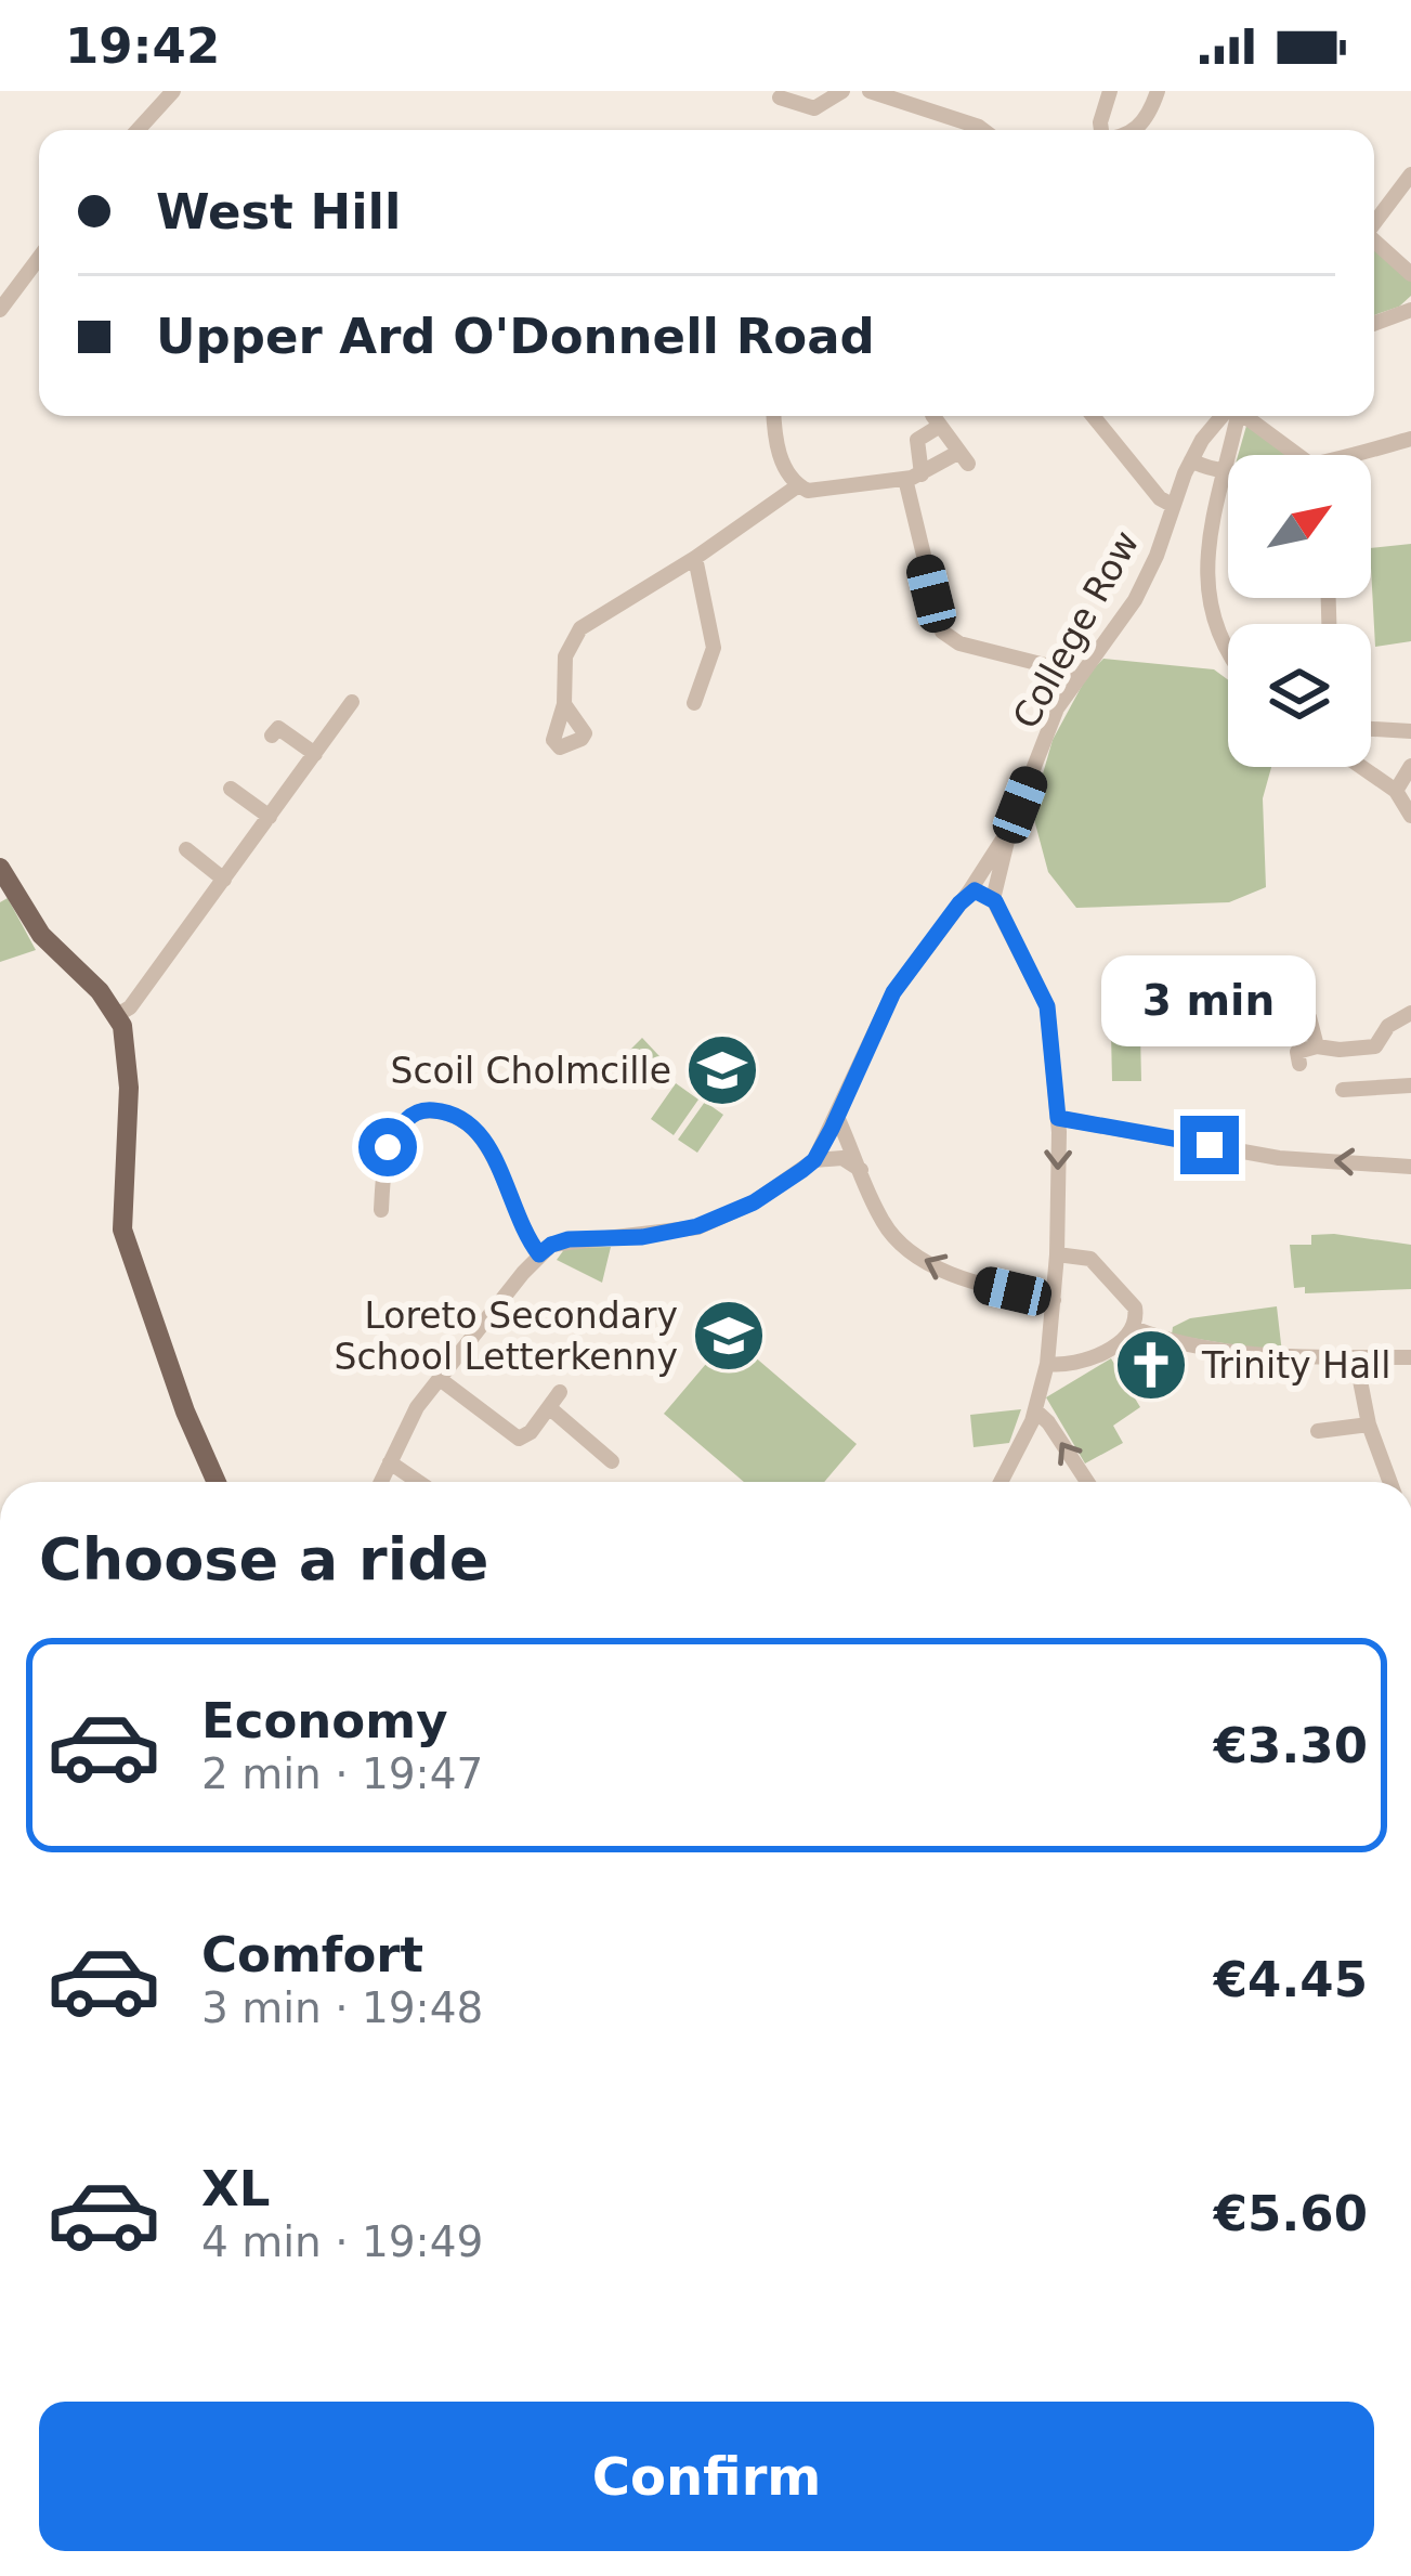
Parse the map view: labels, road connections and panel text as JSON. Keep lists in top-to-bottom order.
{
  "streets": {
    "street": ["College Row"]
  },
  "places": {
    "school or university": ["Scoil Cholmcille", "Loreto Secondary School Letterkenny"],
    "church": ["Trinity Hall"]
  },
  "north": "top right",
  "page": {
    "status": "19:42",
    "banner": ["West Hill", "Upper Ard O'Donnell Road"],
    "bubble": "3 min",
    "heading": "Choose a ride",
    "list": [
      {
        "name": "Economy",
        "note": "2 min · 19:47",
        "value": "€3.30"
      },
      {
        "name": "Comfort",
        "note": "3 min · 19:48",
        "value": "€4.45"
      },
      {
        "name": "XL",
        "note": "4 min · 19:49",
        "value": "€5.60"
      }
    ],
    "buttons": "Confirm"
  }
}
